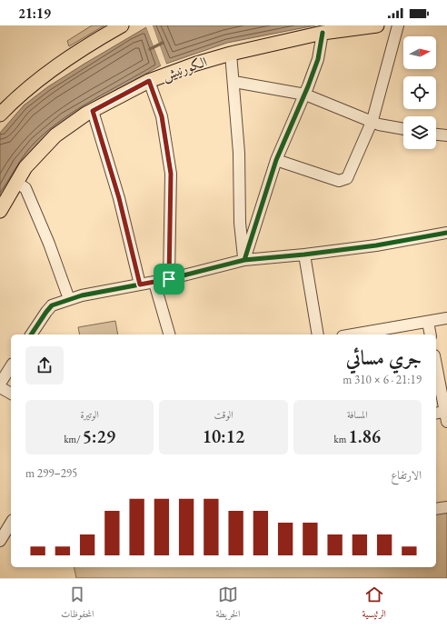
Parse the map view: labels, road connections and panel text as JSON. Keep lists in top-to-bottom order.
{
  "streets": {
    "main road": ["الكورنيش"]
  },
  "north": "right",
  "page": {
    "status": "21:19",
    "heading": ["جري مسائي", "21:19 · 6 × 310 m"],
    "stats": [
      ["المسافة", "1.86 km"],
      ["الوقت", "10:12"],
      ["الوتيرة", "5:29 /km"]
    ],
    "chart": ["الارتفاع", "295–299 m"],
    "tabs": ["الرئيسية", "الخريطة", "المحفوظات"]
  }
}
